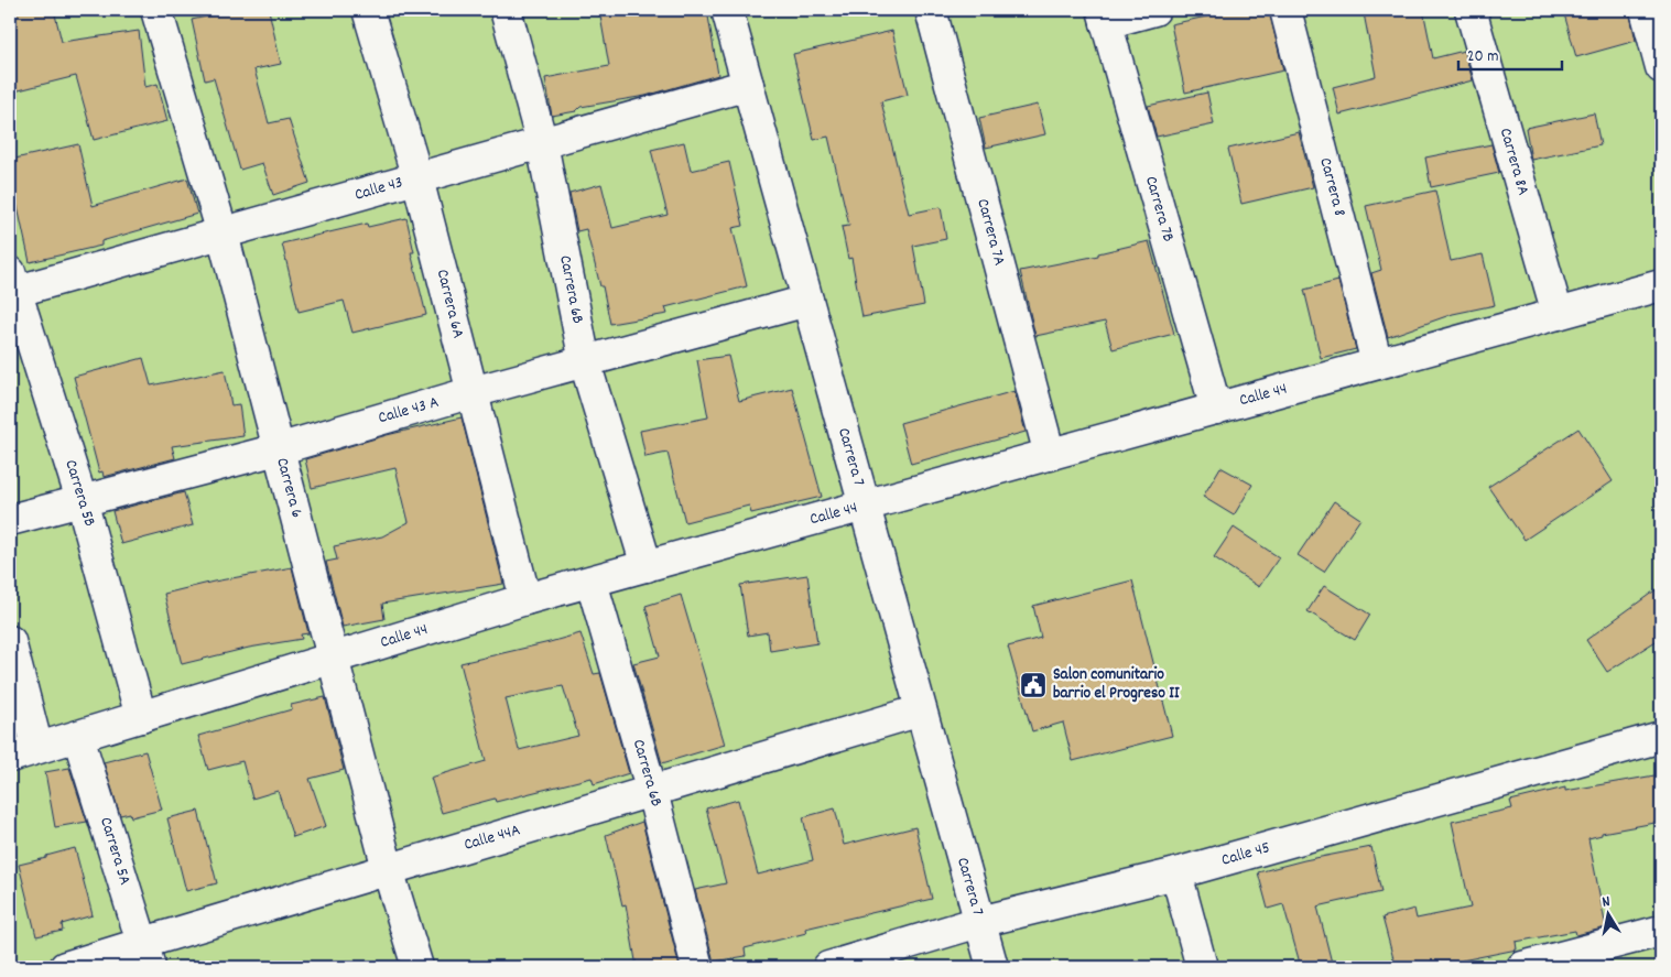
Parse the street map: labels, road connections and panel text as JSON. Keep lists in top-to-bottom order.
{
  "streets": {
    "street": [
      "Carrera 8A",
      "Carrera 8",
      "Calle 43",
      "Carrera 7B",
      "Carrera 7A",
      "Carrera 6B",
      "Carrera 6A",
      "Calle 44",
      "Calle 43 A",
      "Carrera 7",
      "Carrera 6",
      "Carrera 5B",
      "Calle 44A",
      "Carrera 5A",
      "Calle 45"
    ]
  },
  "crossings": [
    ["Carrera 8A", "Calle 44"],
    ["Carrera 8", "Calle 44"],
    ["Calle 43", "Carrera 6B"],
    ["Calle 43", "Carrera 6A"],
    ["Calle 43", "Carrera 7"],
    ["Calle 43", "Carrera 6"],
    ["Calle 43", "Carrera 5B"],
    ["Carrera 7B", "Calle 44"],
    ["Carrera 7A", "Calle 44"],
    ["Carrera 6B", "Calle 44"],
    ["Carrera 6B", "Calle 43 A"],
    ["Carrera 6B", "Calle 44A"],
    ["Carrera 6A", "Calle 44"],
    ["Carrera 6A", "Calle 43 A"],
    ["Calle 44", "Carrera 7"],
    ["Calle 44", "Carrera 6"],
    ["Calle 44", "Carrera 5B"],
    ["Calle 44", "Carrera 5A"],
    ["Calle 43 A", "Carrera 7"],
    ["Calle 43 A", "Carrera 6"],
    ["Calle 43 A", "Carrera 5B"],
    ["Carrera 7", "Calle 44A"],
    ["Carrera 7", "Calle 45"],
    ["Carrera 6", "Calle 44A"],
    ["Calle 44A", "Carrera 5A"]
  ],
  "places": {
    "public building": ["Salon comunitario barrio el Progreso II"]
  },
  "scale_bar": "20 m",
  "north": "top"
}
